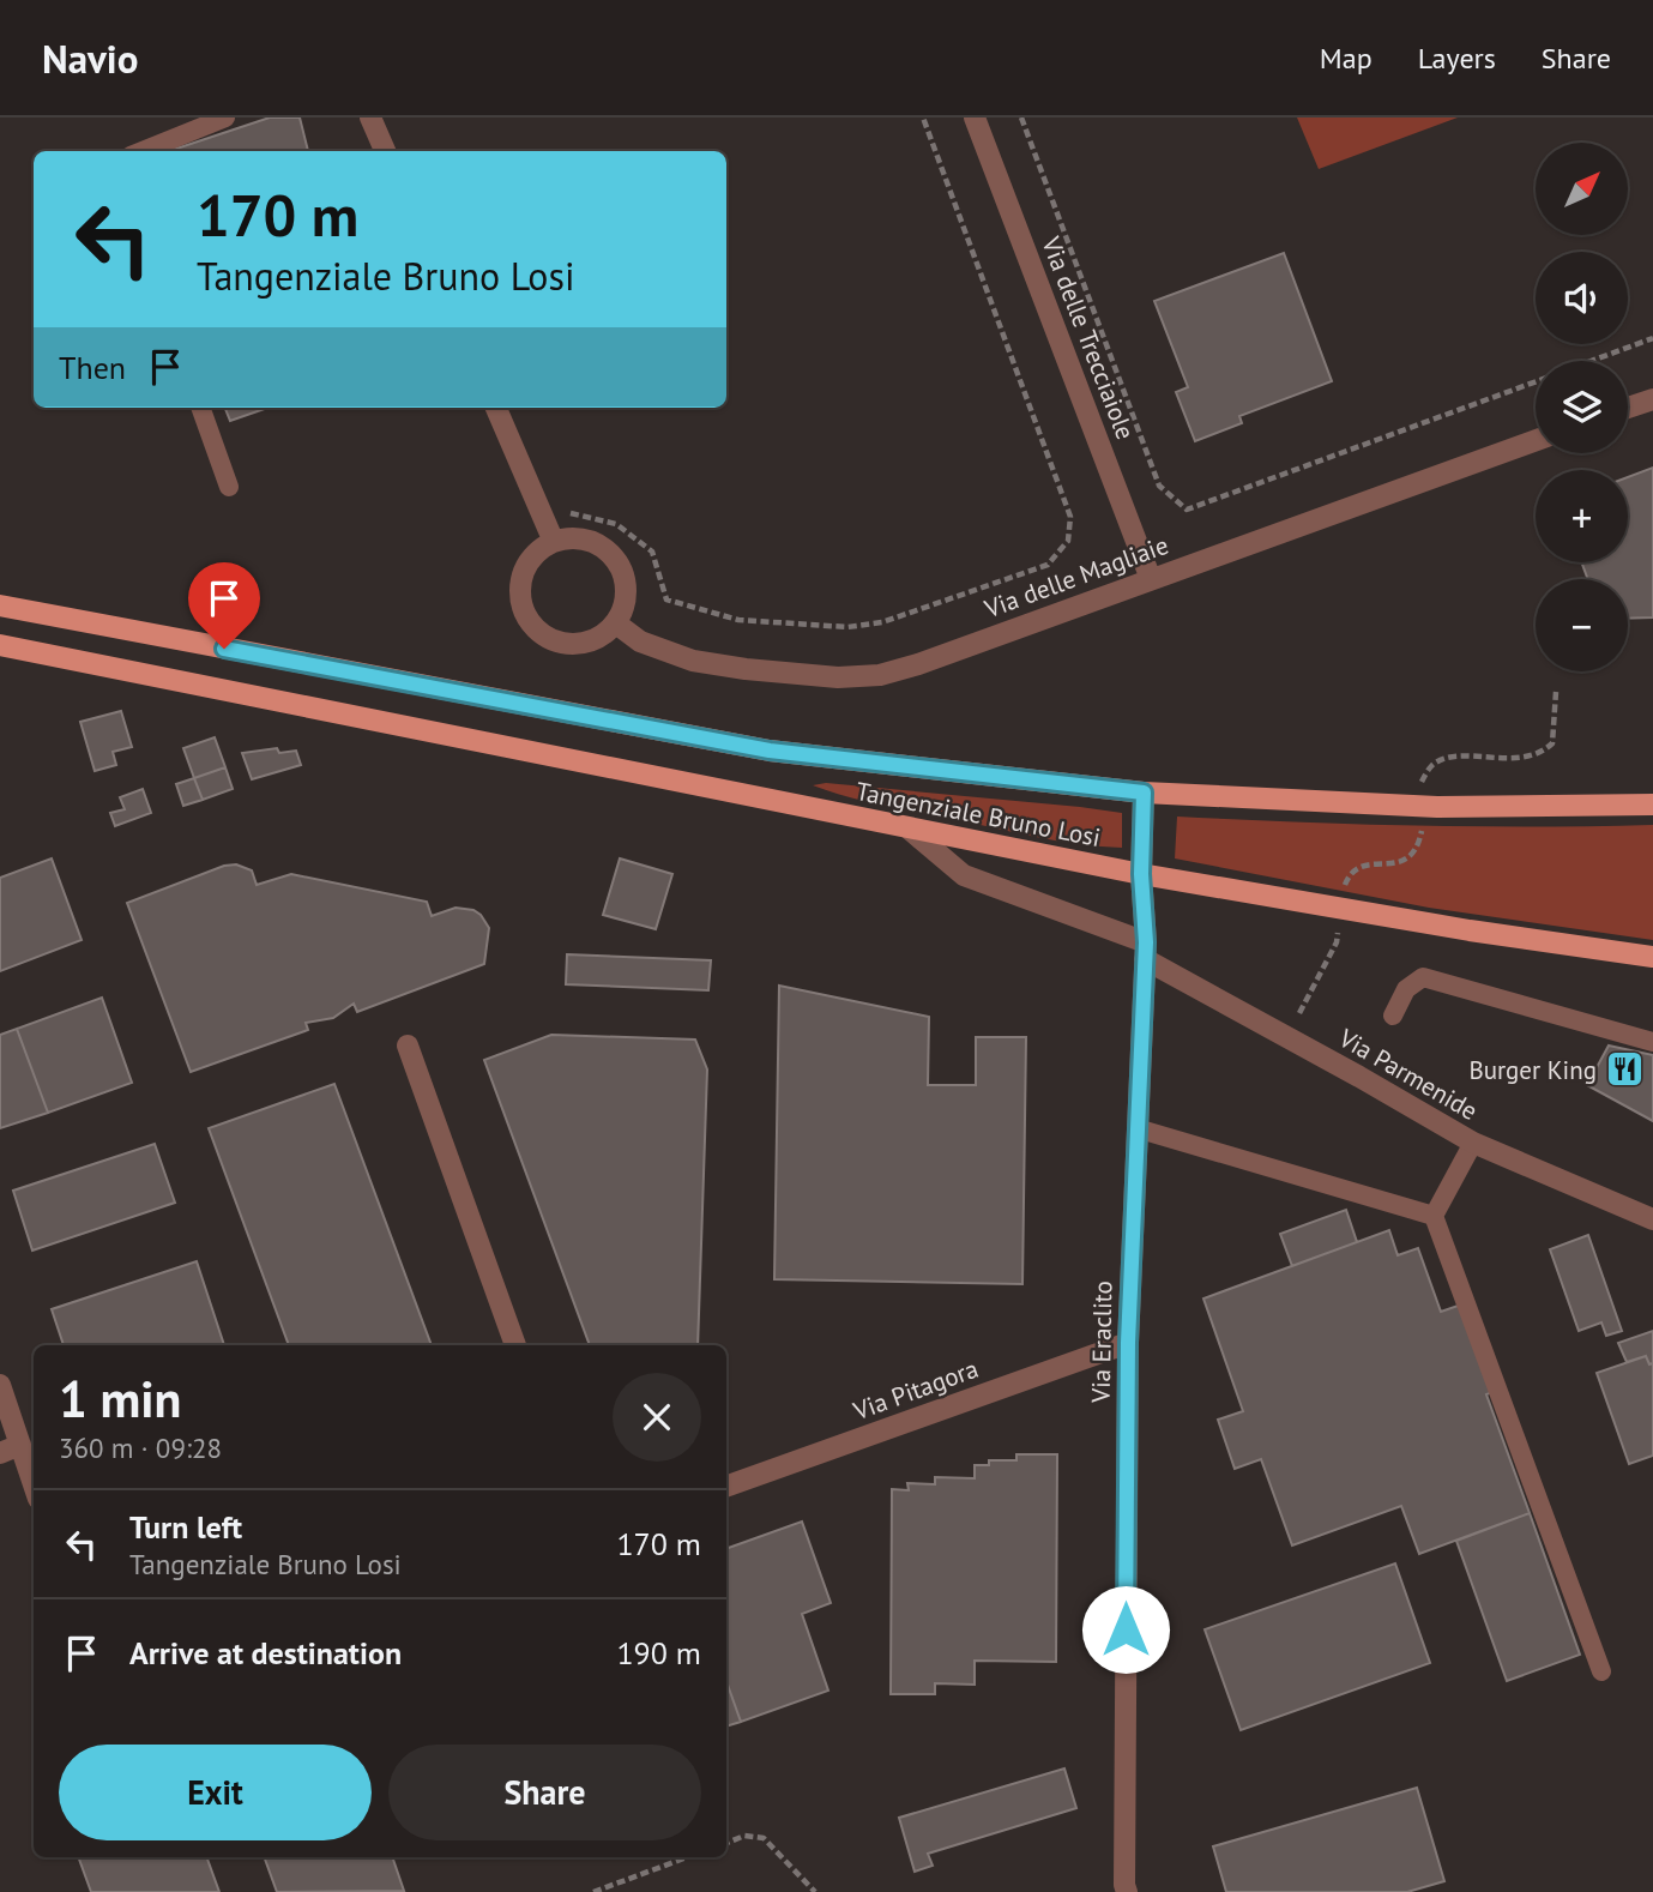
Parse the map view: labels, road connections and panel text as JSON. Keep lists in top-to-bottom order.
{
  "streets": {
    "main road": ["Tangenziale Bruno Losi"],
    "street": [
      "Via delle Trecciaiole",
      "Via delle Magliaie",
      "Via Parmenide",
      "Via Eraclito",
      "Via Pitagora"
    ]
  },
  "crossings": [
    ["Via delle Trecciaiole", "Via delle Magliaie"],
    ["Tangenziale Bruno Losi", "Via Parmenide"],
    ["Tangenziale Bruno Losi", "Via Eraclito"],
    ["Via Parmenide", "Via Eraclito"],
    ["Via Eraclito", "Via Pitagora"]
  ],
  "places": {
    "restaurant": ["Burger King"]
  },
  "north": "top right",
  "page": {
    "header": "Navio",
    "nav": ["Map", "Layers", "Share"],
    "map_buttons": ["+", "−"],
    "turn": ["170 m", "Tangenziale Bruno Losi"],
    "then": "Then",
    "heading": ["1 min", "360 m · 09:28"],
    "list": [
      {
        "name": "Turn left",
        "note": "Tangenziale Bruno Losi",
        "value": "170 m"
      },
      {
        "name": "Arrive at destination",
        "value": "190 m"
      }
    ],
    "buttons": ["Exit", "Share"]
  }
}
